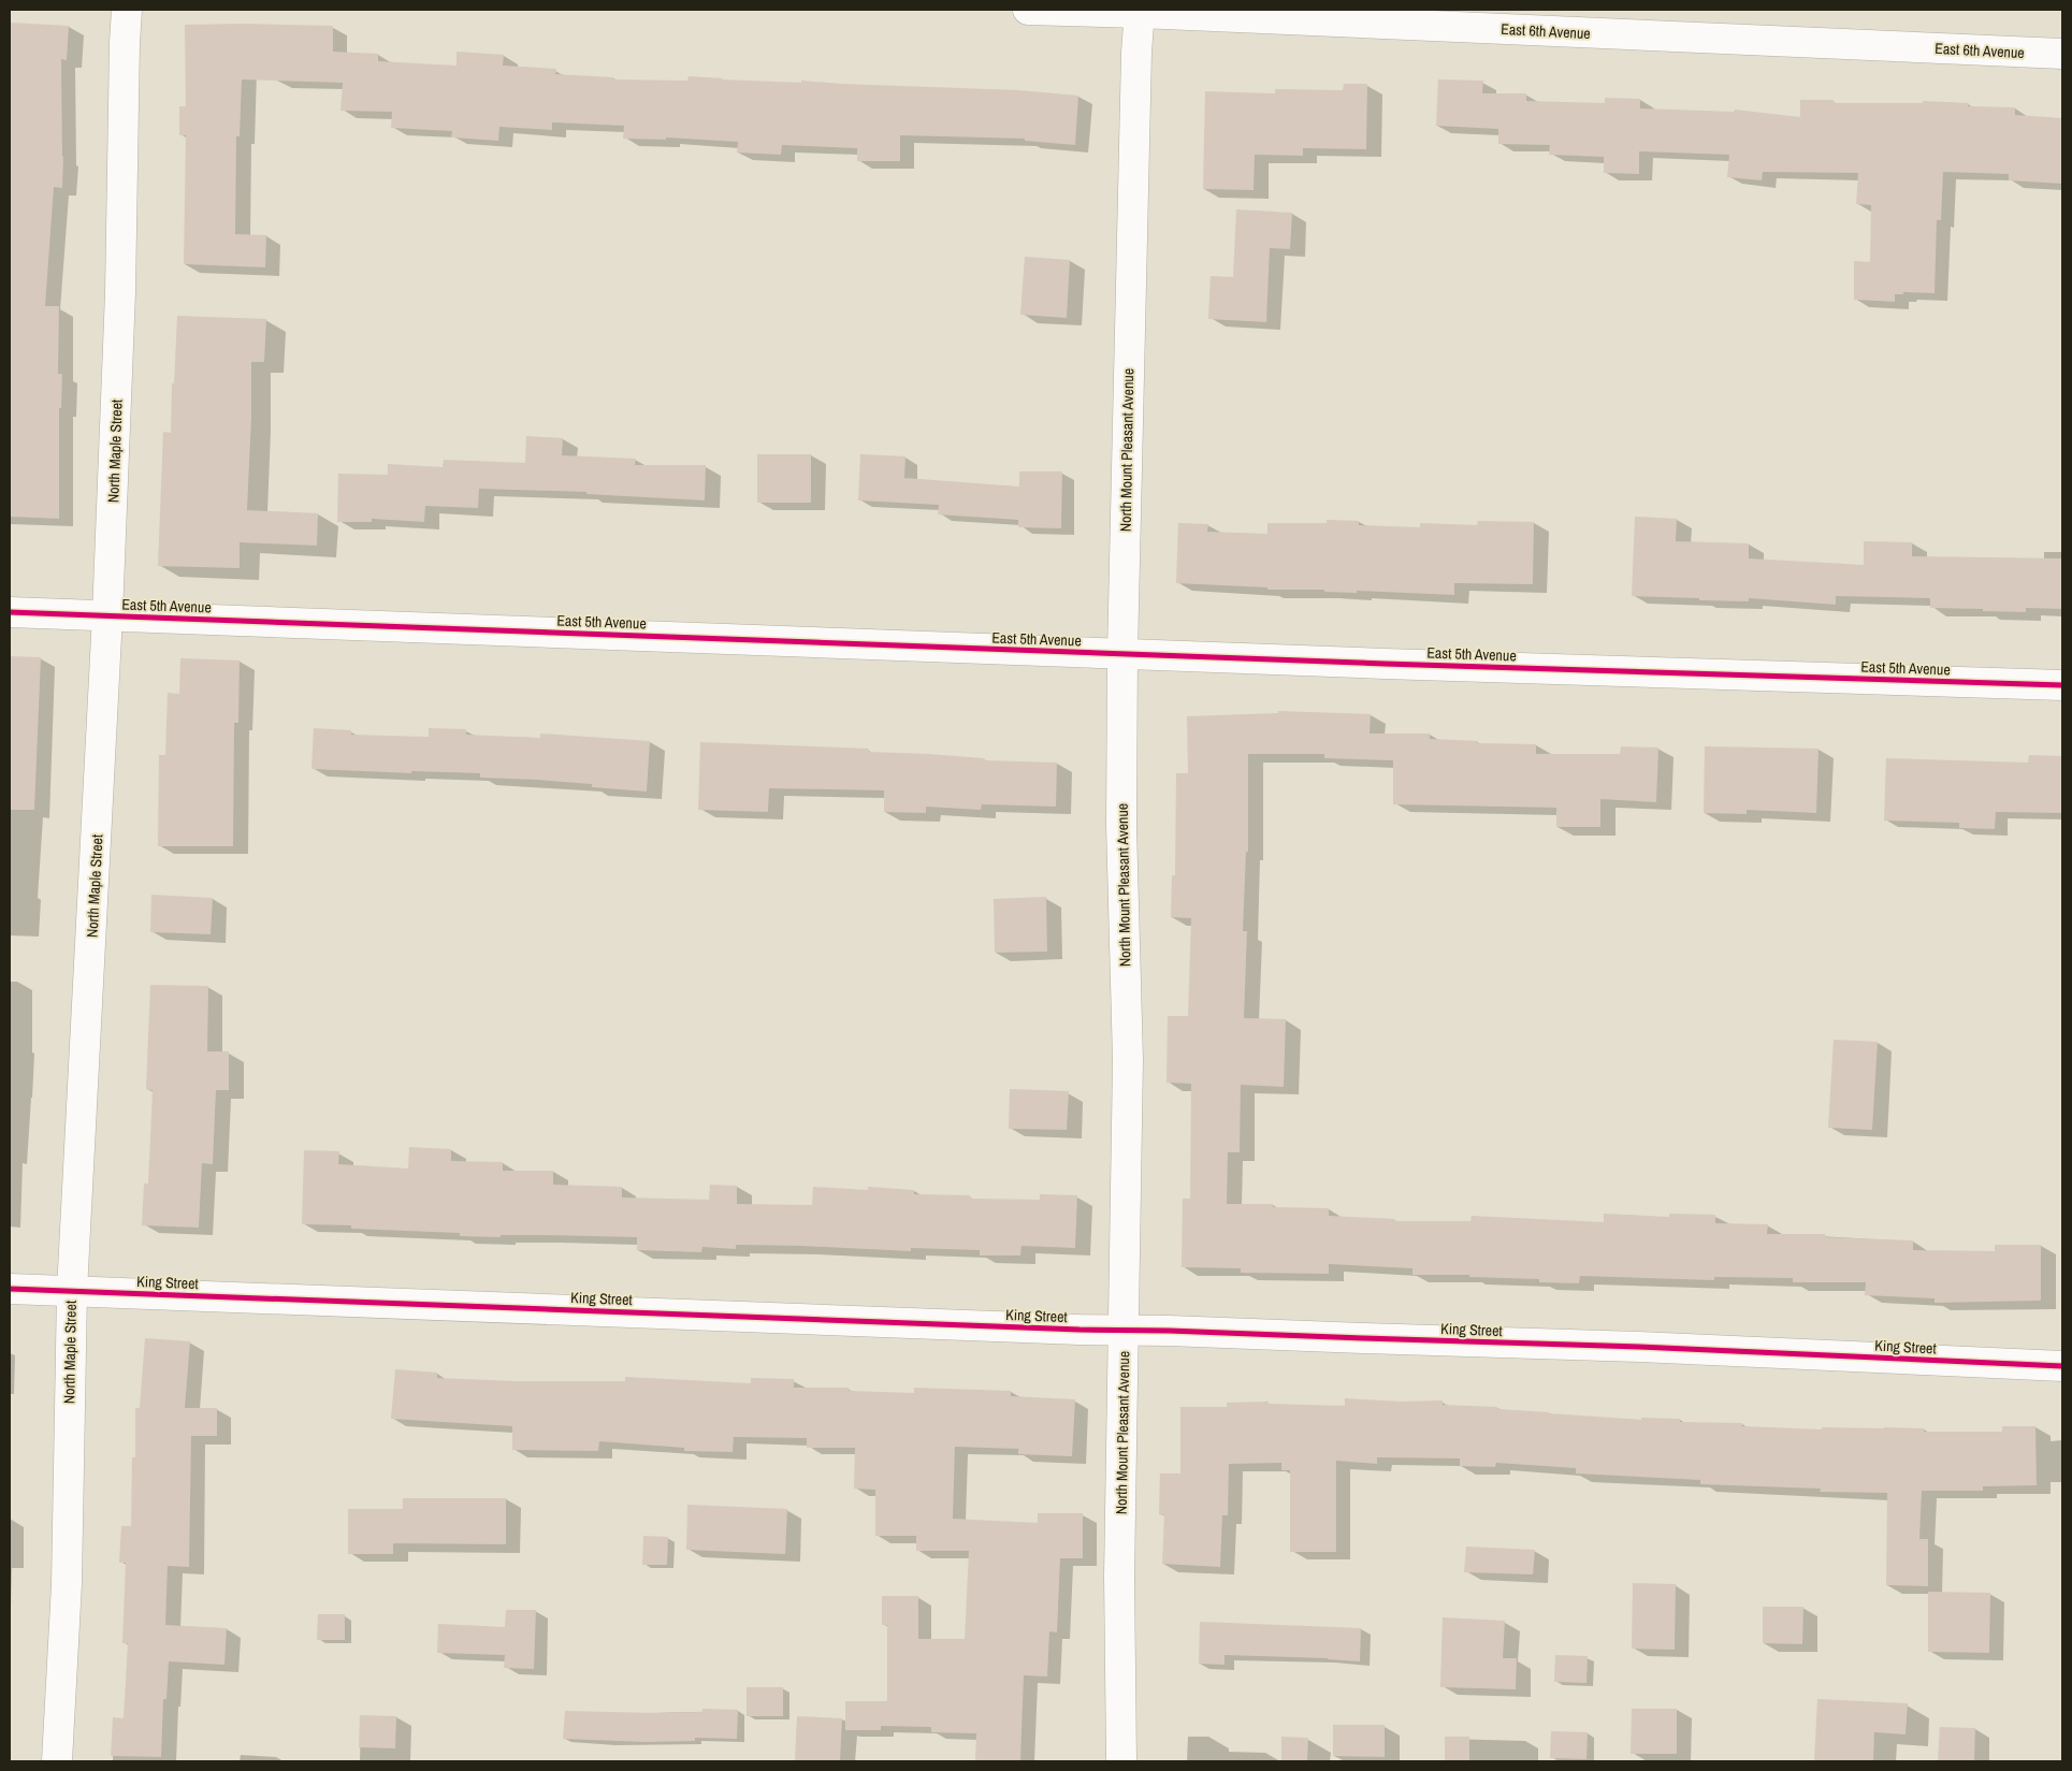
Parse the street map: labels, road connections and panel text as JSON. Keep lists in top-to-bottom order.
{
  "streets": {
    "street": [
      "East 6th Avenue",
      "North Mount Pleasant Avenue",
      "North Maple Street",
      "East 5th Avenue",
      "King Street"
    ]
  },
  "crossings": [
    ["East 6th Avenue", "North Mount Pleasant Avenue"],
    ["North Mount Pleasant Avenue", "East 5th Avenue"],
    ["North Mount Pleasant Avenue", "King Street"],
    ["North Maple Street", "East 5th Avenue"],
    ["North Maple Street", "King Street"]
  ]
}
